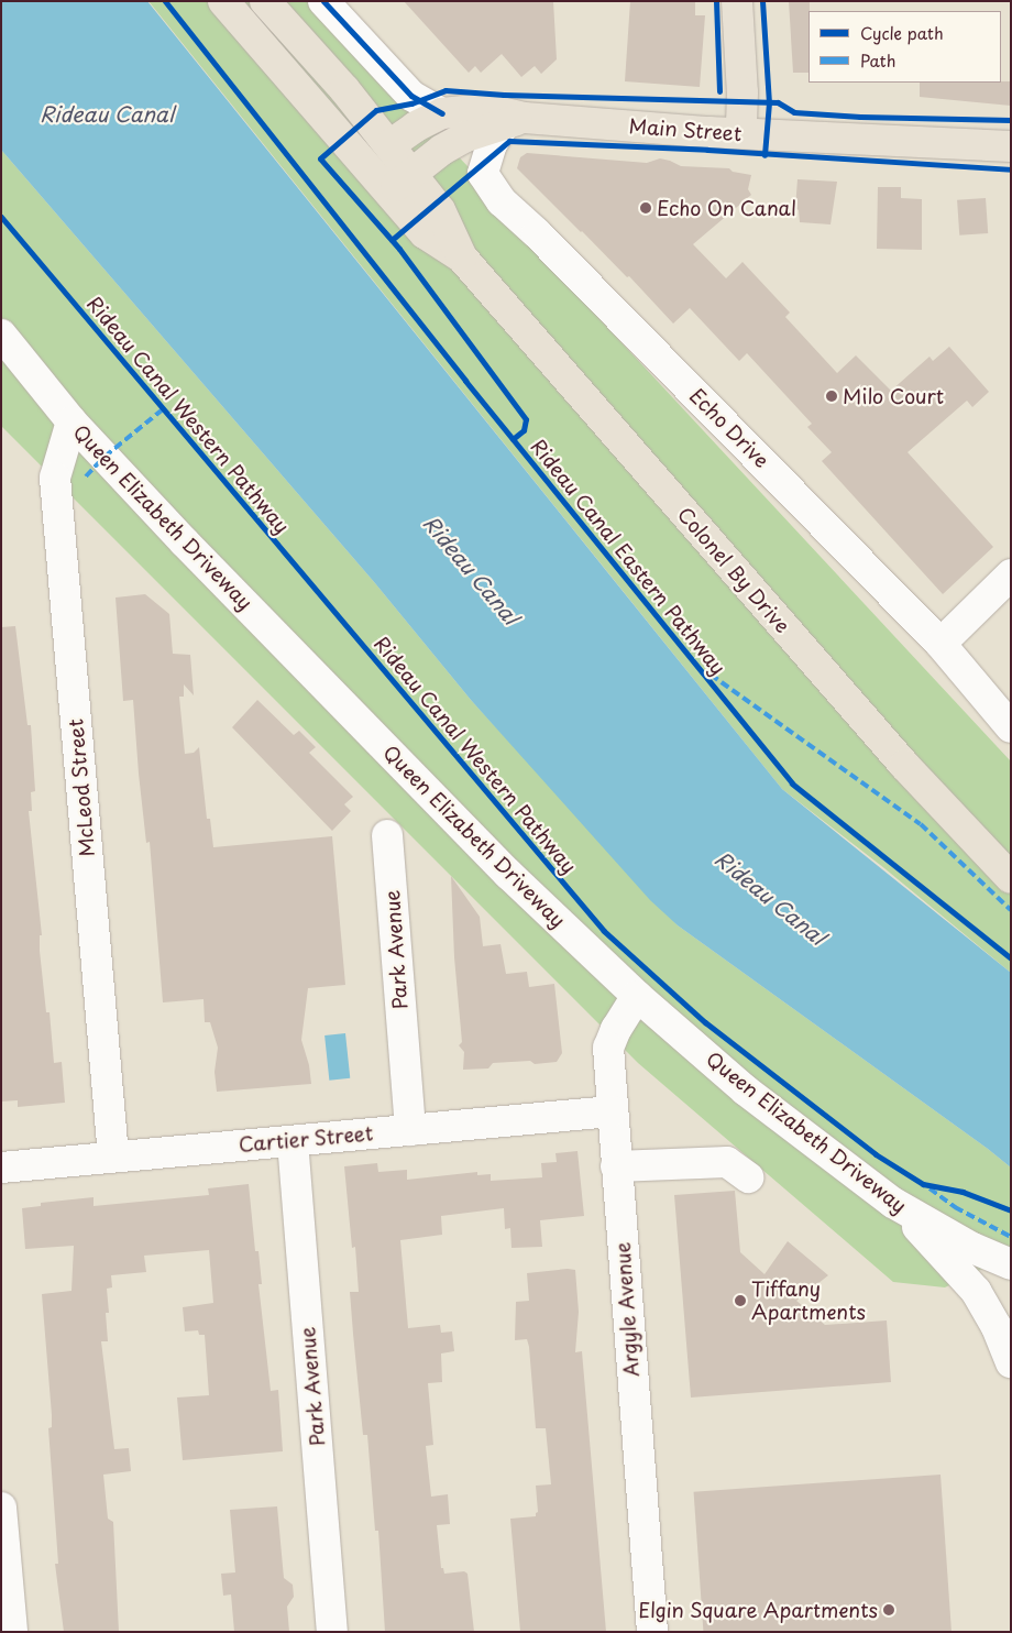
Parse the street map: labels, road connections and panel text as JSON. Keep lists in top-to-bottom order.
{
  "streets": {
    "main road": ["Main Street", "Colonel By Drive"],
    "street": [
      "Echo Drive",
      "Queen Elizabeth Driveway",
      "McLeod Street",
      "Park Avenue",
      "Cartier Street",
      "Argyle Avenue"
    ],
    "cycle path": ["Rideau Canal Western Pathway", "Rideau Canal Eastern Pathway"]
  },
  "crossings": [
    ["Main Street", "Echo Drive"],
    ["Main Street", "Colonel By Drive"],
    ["Queen Elizabeth Driveway", "McLeod Street"],
    ["Queen Elizabeth Driveway", "Argyle Avenue"],
    ["McLeod Street", "Cartier Street"],
    ["Park Avenue", "Cartier Street"],
    ["Cartier Street", "Argyle Avenue"]
  ],
  "water": ["Rideau Canal"],
  "places": [
    "Echo On Canal",
    "Milo Court",
    "Tiffany Apartments",
    "Elgin Square Apartments"
  ],
  "legend": ["Cycle path", "Path"]
}
